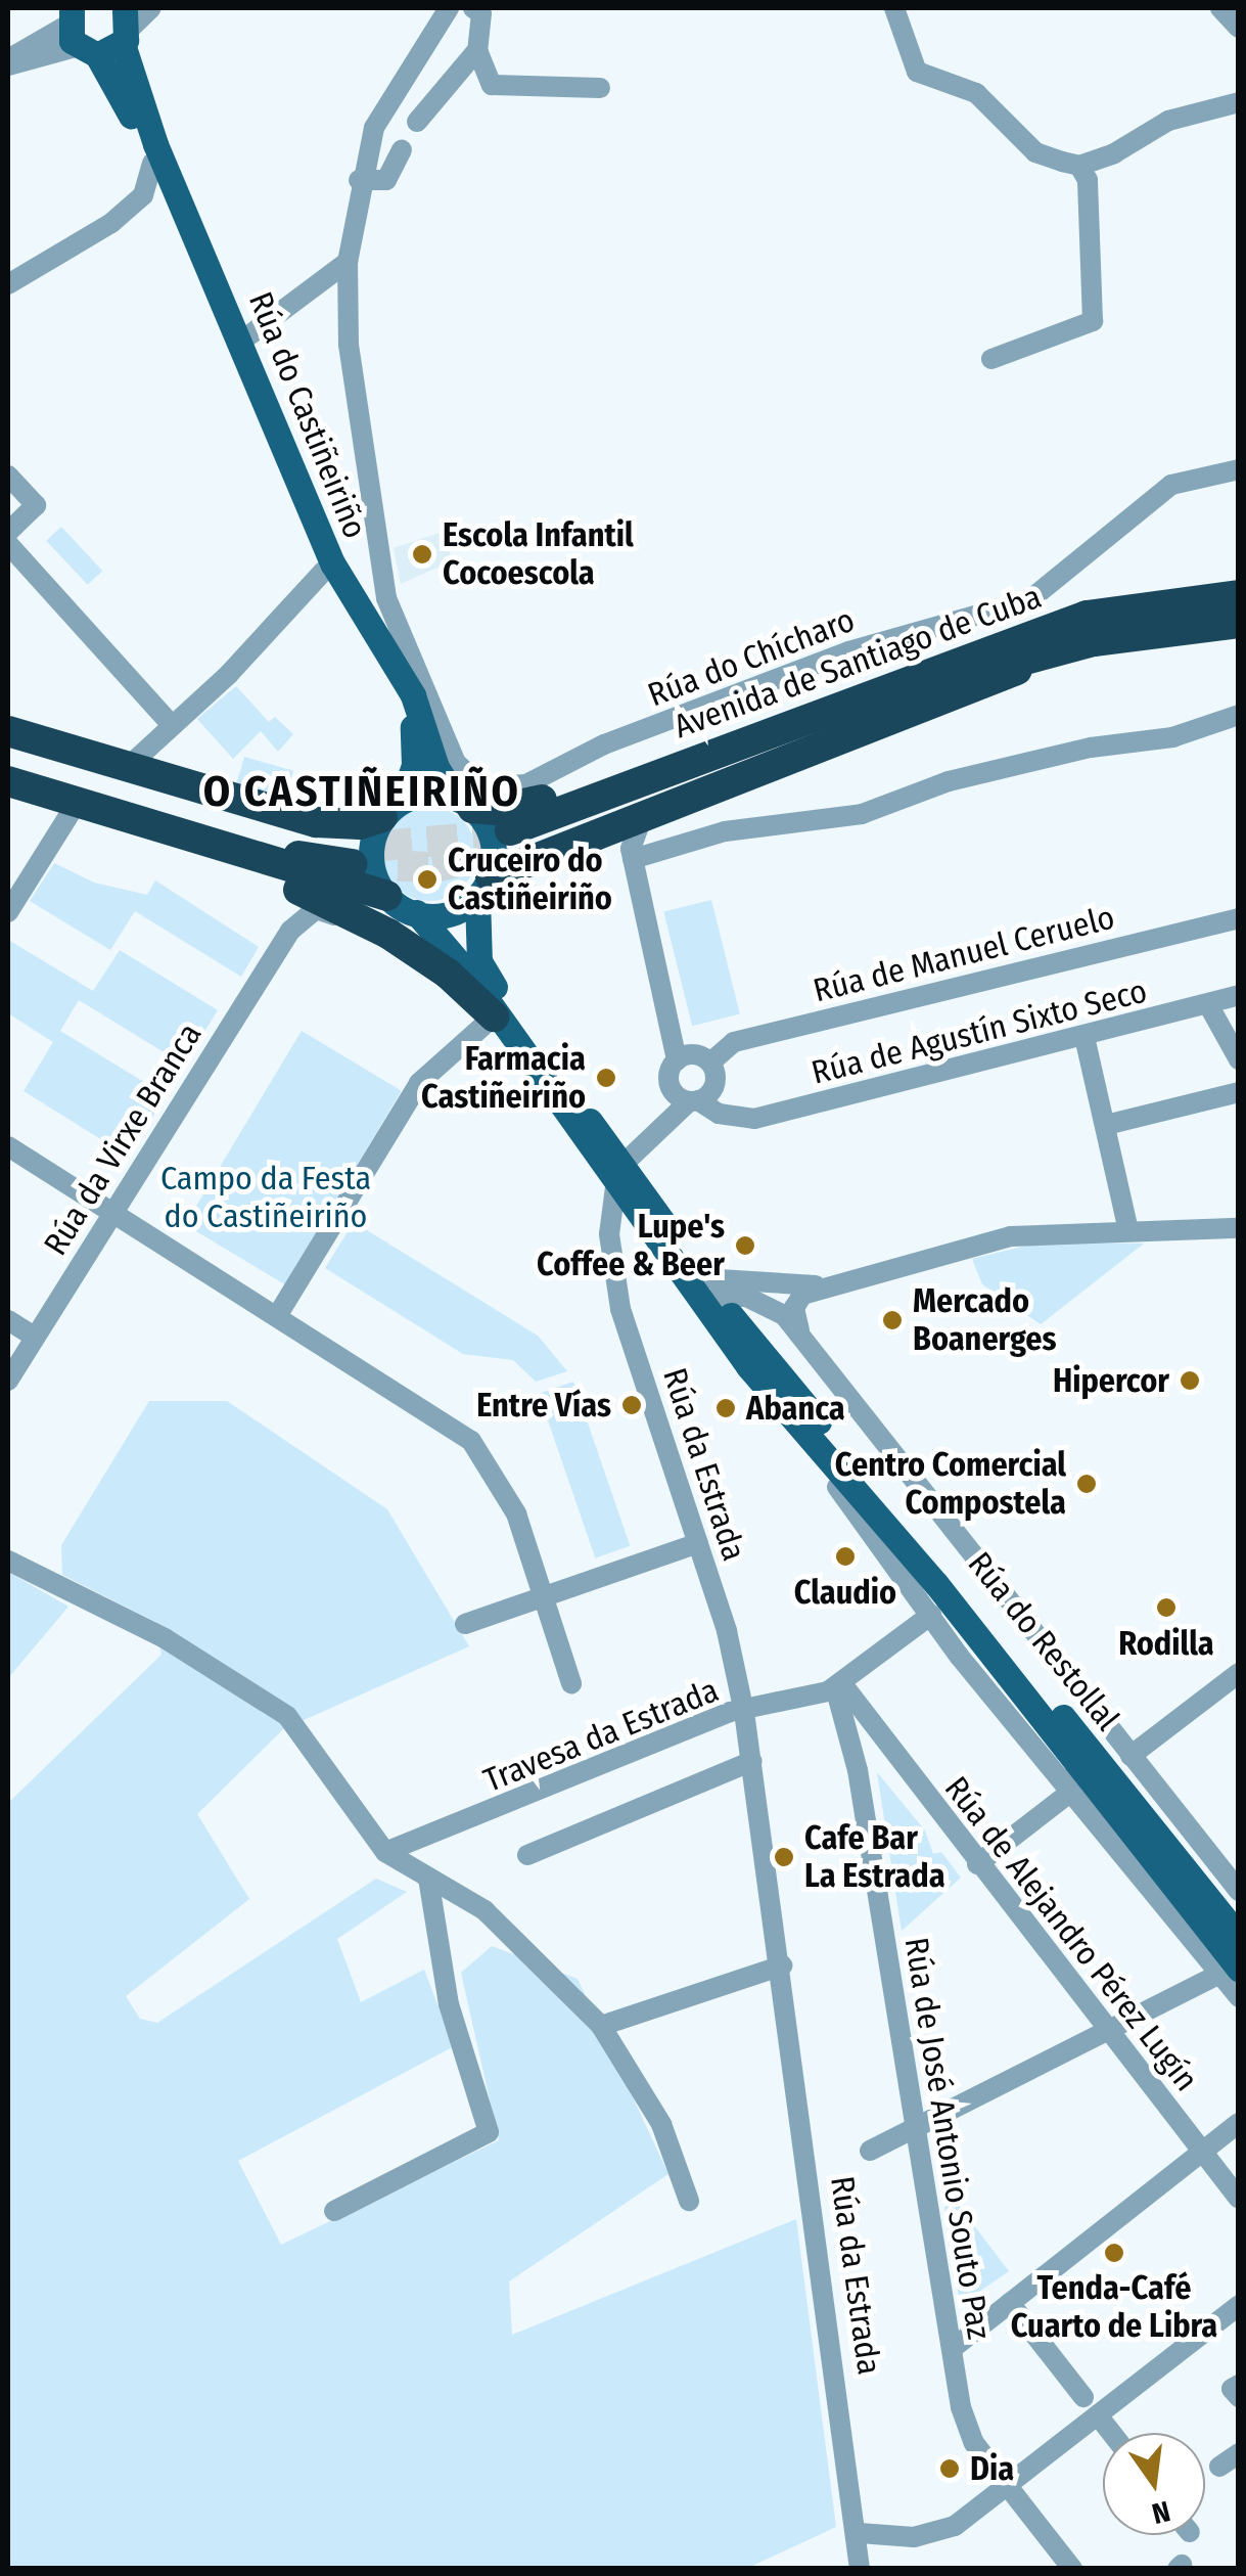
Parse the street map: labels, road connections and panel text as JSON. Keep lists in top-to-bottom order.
{
  "streets": {
    "highway": ["Avenida de Santiago de Cuba"],
    "main road": ["Rúa do Castiñeiriño", "Rúa do Restollal"],
    "street": [
      "Rúa do Chícharo",
      "Rúa de Manuel Ceruelo",
      "Rúa de Agustín Sixto Seco",
      "Rúa da Virxe Branca",
      "Rúa da Estrada",
      "Travesa da Estrada",
      "Rúa de Alejandro Pérez Lugín",
      "Rúa de José Antonio Souto Paz"
    ]
  },
  "crossings": [
    ["Rúa do Castiñeiriño", "Rúa do Chícharo"],
    ["Rúa do Castiñeiriño", "Rúa da Estrada"],
    ["Rúa do Castiñeiriño", "Rúa do Restollal"],
    ["Rúa da Estrada", "Rúa do Restollal"],
    ["Rúa da Estrada", "Travesa da Estrada"],
    ["Rúa do Restollal", "Travesa da Estrada"],
    ["Travesa da Estrada", "Rúa de Alejandro Pérez Lugín"],
    ["Travesa da Estrada", "Rúa de José Antonio Souto Paz"],
    ["Rúa de Alejandro Pérez Lugín", "Rúa de José Antonio Souto Paz"]
  ],
  "districts": ["O CASTIÑEIRIÑO"],
  "parks": ["Campo da Festa do Castiñeiriño"],
  "places": [
    "Escola Infantil Cocoescola",
    "Cruceiro do Castiñeiriño",
    "Farmacia Castiñeiriño",
    "Lupe's Coffee & Beer",
    "Mercado Boanerges",
    "Hipercor",
    "Entre Vías",
    "Abanca",
    "Centro Comercial Compostela",
    "Claudio",
    "Rodilla",
    "Cafe Bar La Estrada",
    "Tenda-Café Cuarto de Libra",
    "Dia"
  ],
  "north": "bottom"
}
